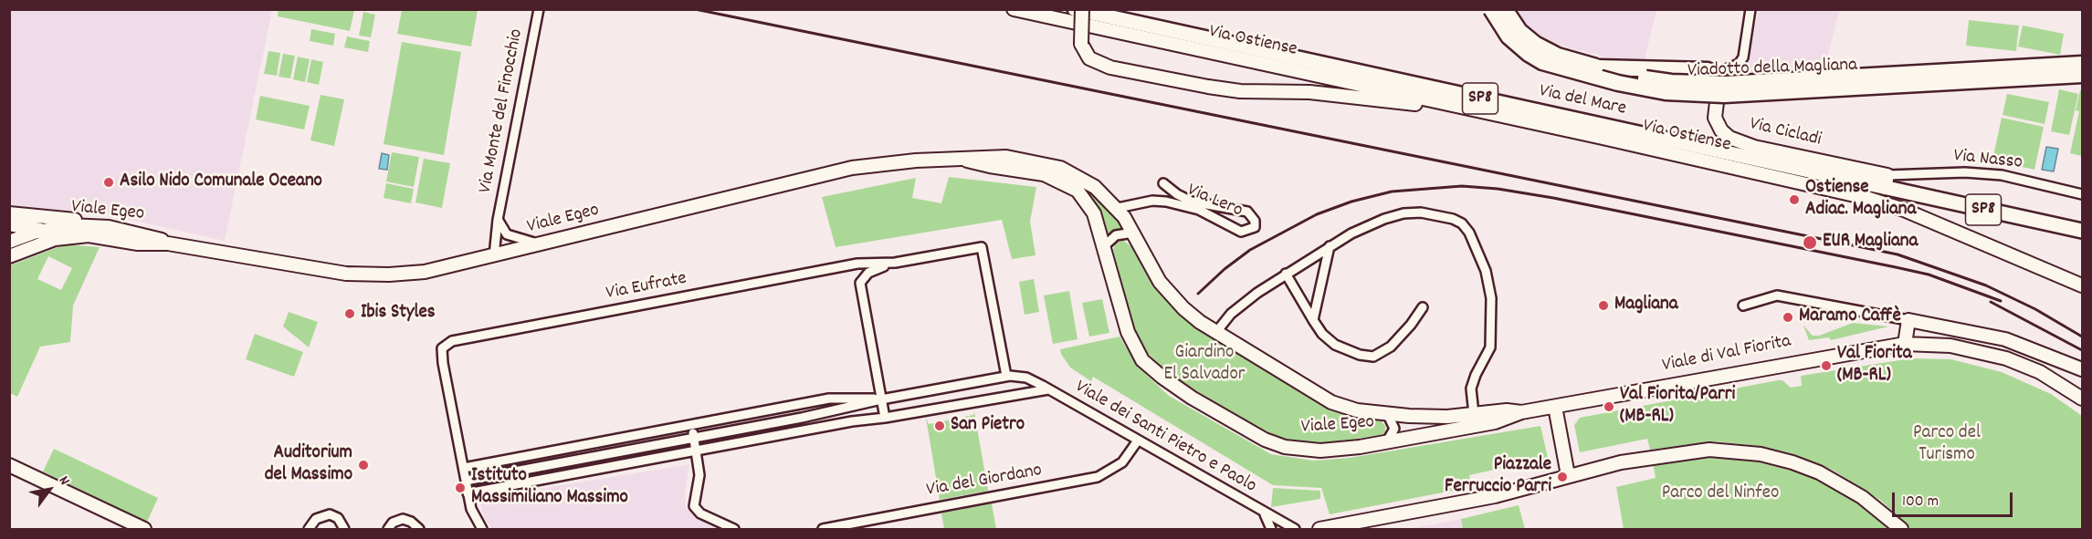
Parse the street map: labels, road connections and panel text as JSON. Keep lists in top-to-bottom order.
{
  "streets": {
    "highway": ["Viadotto della Magliana"],
    "main road": [
      "Via Ostiense",
      "SP8",
      "Via del Mare",
      "Via Cicladi",
      "Viale Egeo",
      "Viale di Val Fiorita"
    ],
    "street": [
      "Via Monte del Finocchio",
      "Via Nasso",
      "Via Lero",
      "Via Eufrate",
      "Viale dei Santi Pietro e Paolo",
      "Via del Giordano"
    ]
  },
  "crossings": [
    ["Via del Mare", "Via Cicladi"],
    ["Via del Mare", "Via Nasso"],
    ["Via Monte del Finocchio", "Viale Egeo"],
    ["Via Cicladi", "Via Nasso"],
    ["Via Lero", "Viale Egeo"],
    ["Viale Egeo", "Viale di Val Fiorita"],
    ["Viale dei Santi Pietro e Paolo", "Via del Giordano"]
  ],
  "parks": ["Giardino El Salvador", "Parco del Turismo", "Parco del Ninfeo"],
  "places": [
    "Asilo Nido Comunale Oceano",
    "Ostiense Adiac. Magliana",
    "EUR Magliana",
    "Magliana",
    "Ibis Styles",
    "Maramo Caffè",
    "Val Fiorita (MB-RL)",
    "Val Fiorita/Parri (MB-RL)",
    "San Pietro",
    "Auditorium del Massimo",
    "Piazzale Ferruccio Parri",
    "Istituto Massimiliano Massimo"
  ],
  "scale_bar": "100 m",
  "north": "top right"
}
